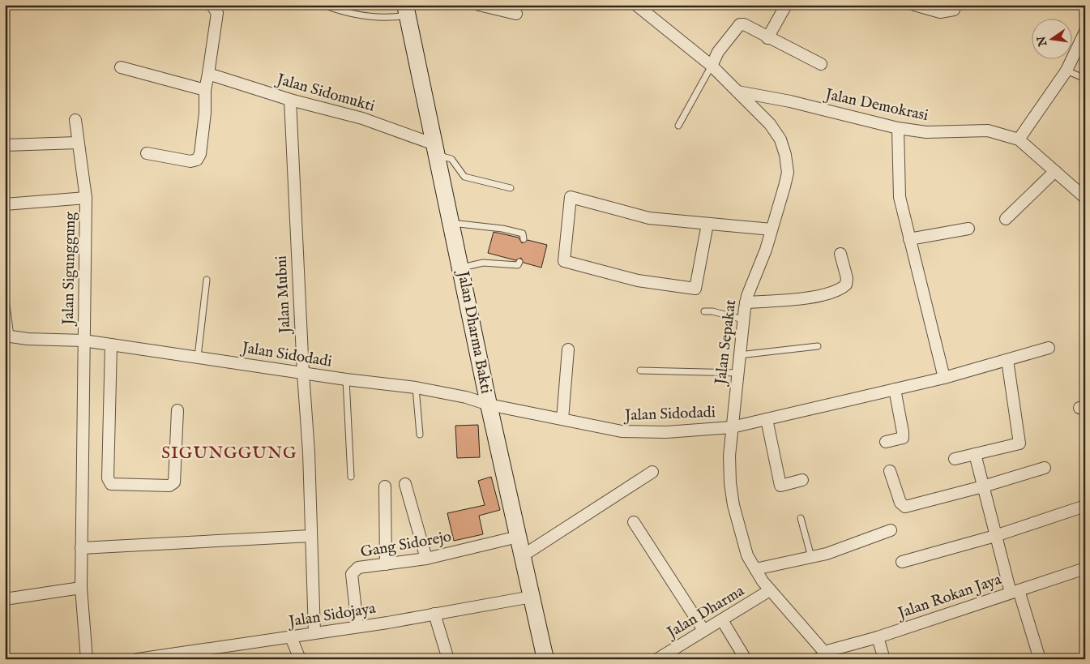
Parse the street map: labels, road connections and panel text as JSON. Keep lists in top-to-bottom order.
{
  "streets": {
    "main road": ["Jalan Dharma Bakti"],
    "street": [
      "Jalan Sidomukti",
      "Jalan Demokrasi",
      "Jalan Sigunggung",
      "Jalan Mubni",
      "Jalan Sepakat",
      "Jalan Sidodadi",
      "Gang Sidorejo",
      "Jalan Rokan Jaya",
      "Jalan Dharma",
      "Jalan Sidojaya"
    ]
  },
  "crossings": [
    ["Jalan Sidomukti", "Jalan Mubni"],
    ["Jalan Sidomukti", "Jalan Dharma Bakti"],
    ["Jalan Demokrasi", "Jalan Sepakat"],
    ["Jalan Sigunggung", "Jalan Sidodadi"],
    ["Jalan Mubni", "Jalan Sidodadi"],
    ["Jalan Mubni", "Jalan Sidojaya"],
    ["Jalan Dharma Bakti", "Jalan Sidodadi"],
    ["Jalan Dharma Bakti", "Gang Sidorejo"],
    ["Jalan Dharma Bakti", "Jalan Sidojaya"],
    ["Jalan Sepakat", "Jalan Sidodadi"],
    ["Jalan Sepakat", "Jalan Rokan Jaya"],
    ["Jalan Sepakat", "Jalan Dharma"],
    ["Gang Sidorejo", "Jalan Sidojaya"]
  ],
  "districts": ["SIGUNGGUNG"],
  "north": "left"
}
